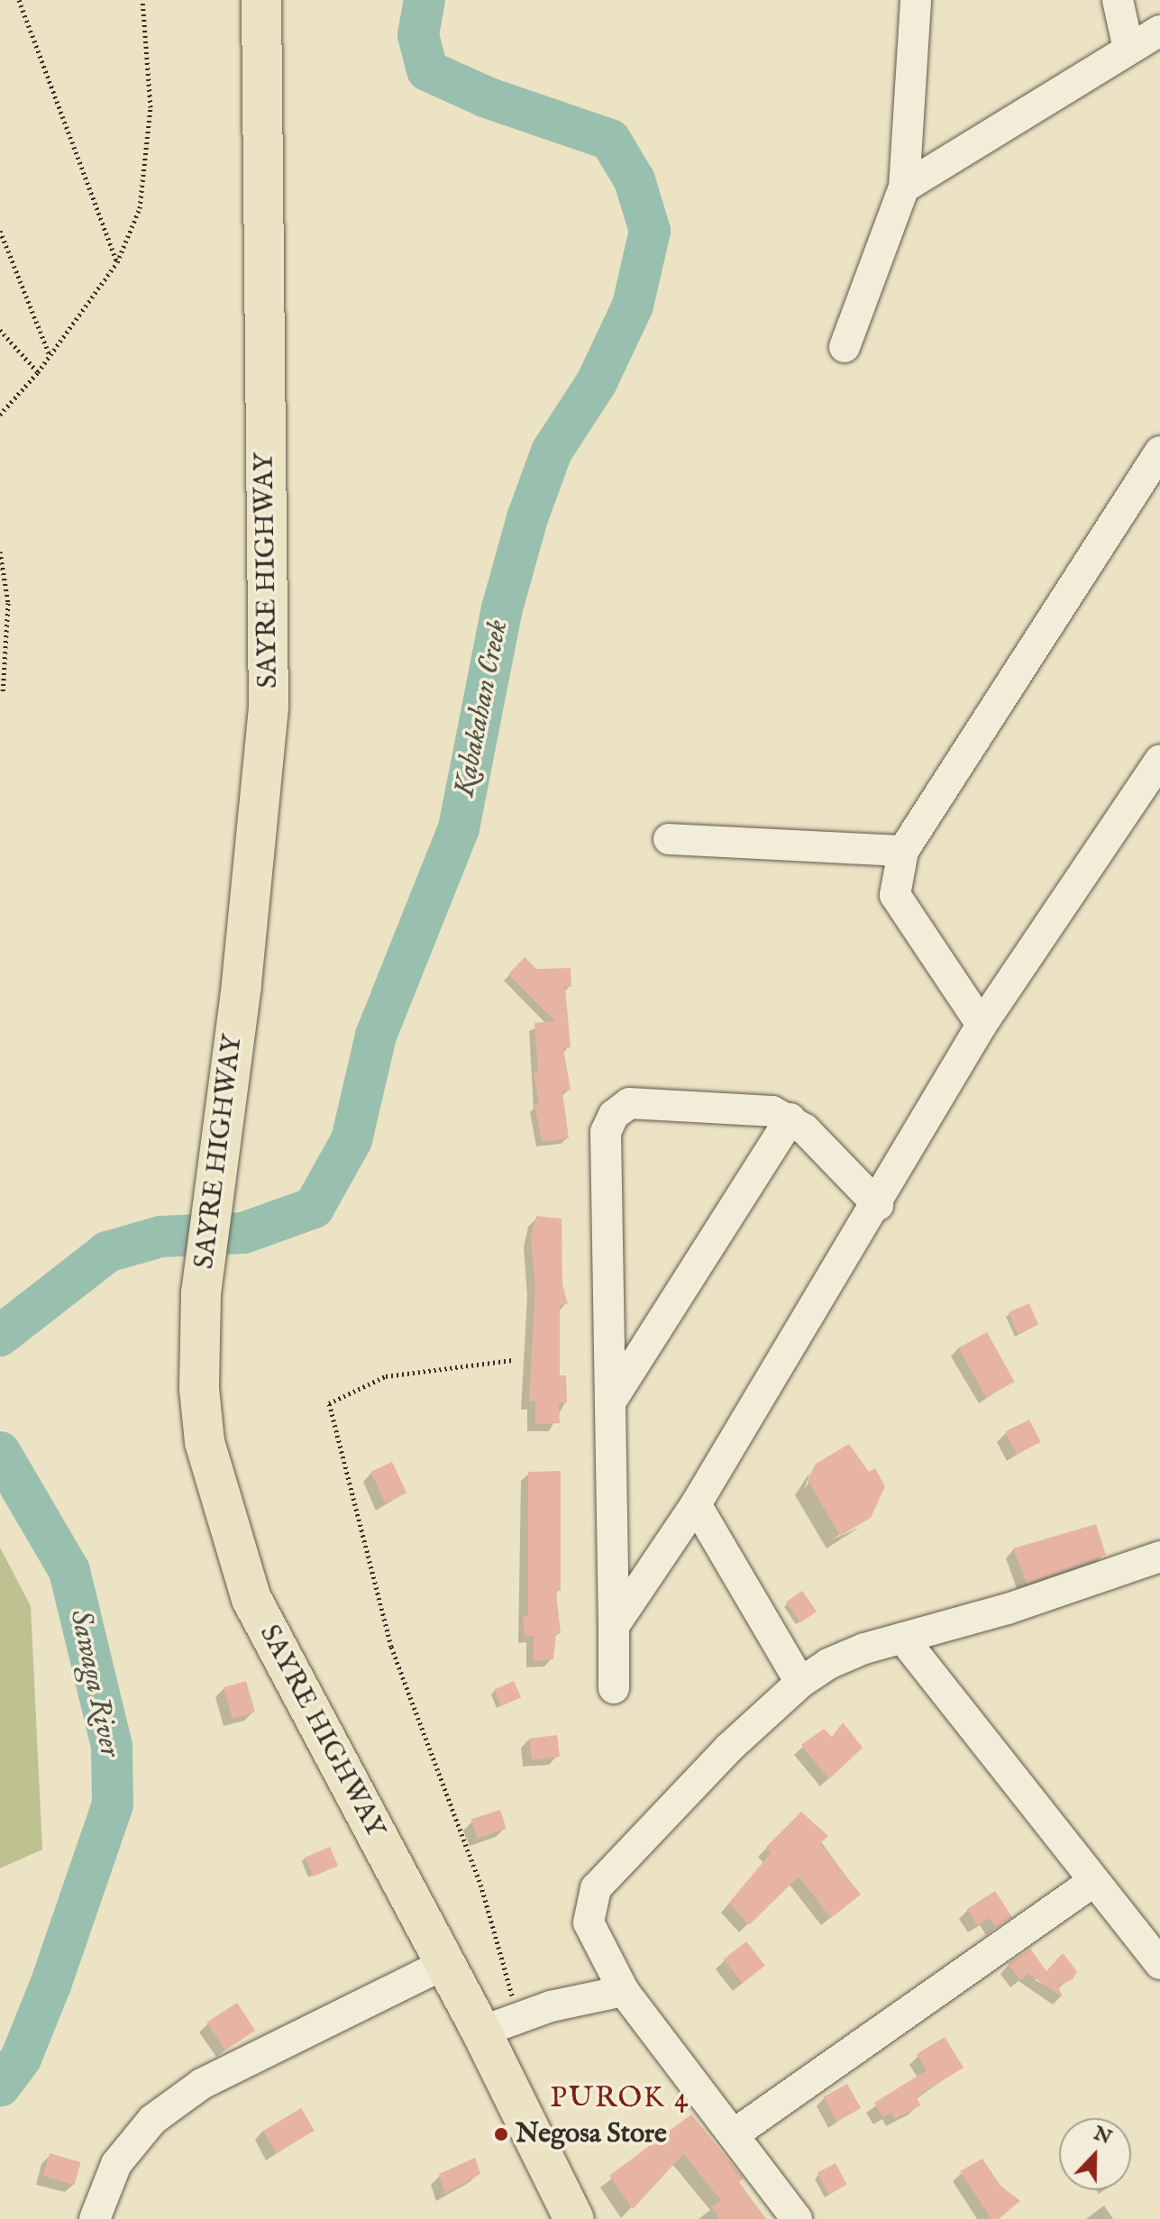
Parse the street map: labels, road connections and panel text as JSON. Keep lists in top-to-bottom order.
{
  "streets": {
    "highway": ["SAYRE HIGHWAY"]
  },
  "districts": ["PUROK 4"],
  "water": ["Kabakahan Creek", "Sawaga River"],
  "places": ["Negosa Store"],
  "north": "top"
}
